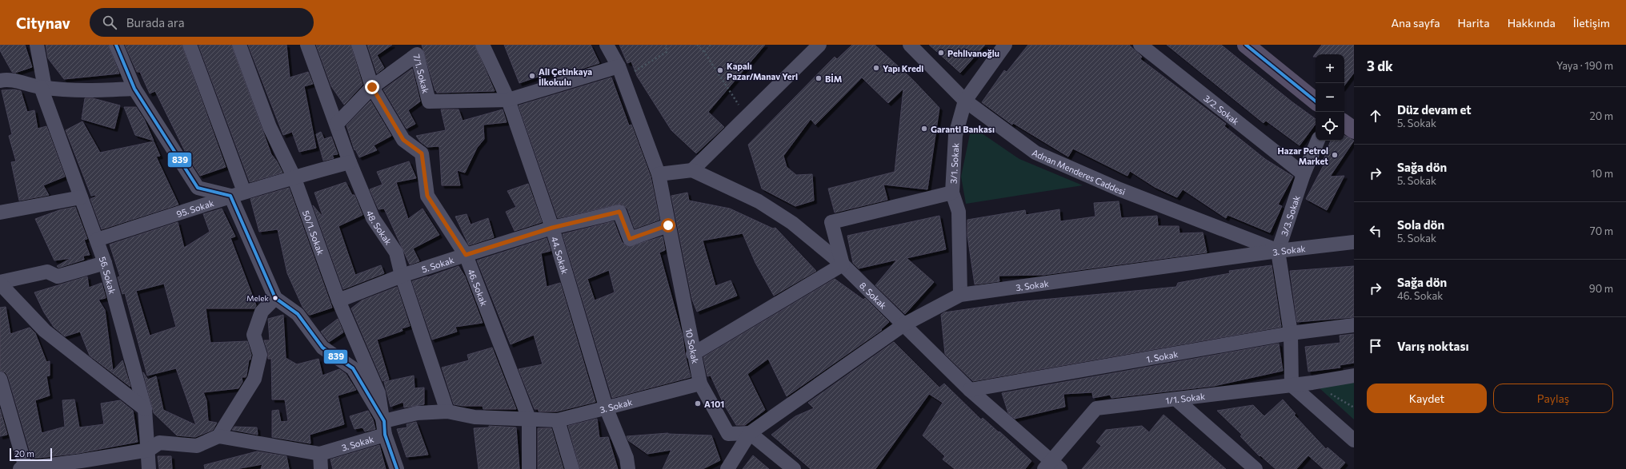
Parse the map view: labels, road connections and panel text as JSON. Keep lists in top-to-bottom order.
{
  "streets": {
    "street": [
      "7/1. Sokak",
      "3/2. Sokak",
      "3/1. Sokak",
      "Adnan Menderes Caddesi",
      "95. Sokak",
      "3/3. Sokak",
      "48. Sokak",
      "50/1. Sokak",
      "3. Sokak",
      "44. Sokak",
      "5. Sokak",
      "56. Sokak",
      "46. Sokak",
      "8. Sokak",
      "10 Sokak",
      "1. Sokak",
      "1/1. Sokak"
    ]
  },
  "crossings": [
    ["7/1. Sokak", "48. Sokak"],
    ["7/1. Sokak", "44. Sokak"],
    ["7/1. Sokak", "46. Sokak"],
    ["3/2. Sokak", "3/3. Sokak"],
    ["3/1. Sokak", "Adnan Menderes Caddesi"],
    ["3/1. Sokak", "3. Sokak"],
    ["Adnan Menderes Caddesi", "3/3. Sokak"],
    ["Adnan Menderes Caddesi", "3. Sokak"],
    ["95. Sokak", "48. Sokak"],
    ["95. Sokak", "50/1. Sokak"],
    ["95. Sokak", "56. Sokak"],
    ["3/3. Sokak", "3. Sokak"],
    ["3/3. Sokak", "1. Sokak"],
    ["3/3. Sokak", "1/1. Sokak"],
    ["48. Sokak", "3. Sokak"],
    ["48. Sokak", "5. Sokak"],
    ["50/1. Sokak", "3. Sokak"],
    ["50/1. Sokak", "5. Sokak"],
    ["3. Sokak", "44. Sokak"],
    ["3. Sokak", "46. Sokak"],
    ["3. Sokak", "8. Sokak"],
    ["3. Sokak", "10 Sokak"],
    ["44. Sokak", "5. Sokak"],
    ["5. Sokak", "46. Sokak"],
    ["5. Sokak", "10 Sokak"],
    ["8. Sokak", "1. Sokak"],
    ["8. Sokak", "1/1. Sokak"]
  ],
  "places": [
    "Pehlivanoğlu",
    "Yapı Kredi",
    "Kapalı Pazar/Manav Yeri",
    "Ali Çetinkaya İlkokulu",
    "BİM",
    "Garanti Bankası",
    "Hazar Petrol Market",
    "Melek",
    "A101"
  ],
  "lines": ["transit line 839"],
  "scale_bar": "20 m",
  "page": {
    "header": "Citynav",
    "search": "Burada ara",
    "nav": [
      "Ana sayfa",
      "Harita",
      "Hakkında",
      "İletişim"
    ],
    "heading": ["3 dk", "Yaya · 190 m"],
    "map_buttons": ["+", "−"],
    "list": [
      ["Düz devam et", "5. Sokak", "20 m"],
      ["Sağa dön", "5. Sokak", "10 m"],
      ["Sola dön", "5. Sokak", "70 m"],
      ["Sağa dön", "46. Sokak", "90 m"],
      "Varış noktası"
    ],
    "buttons": ["Kaydet", "Paylaş"],
    "scale": "20 m"
  }
}
